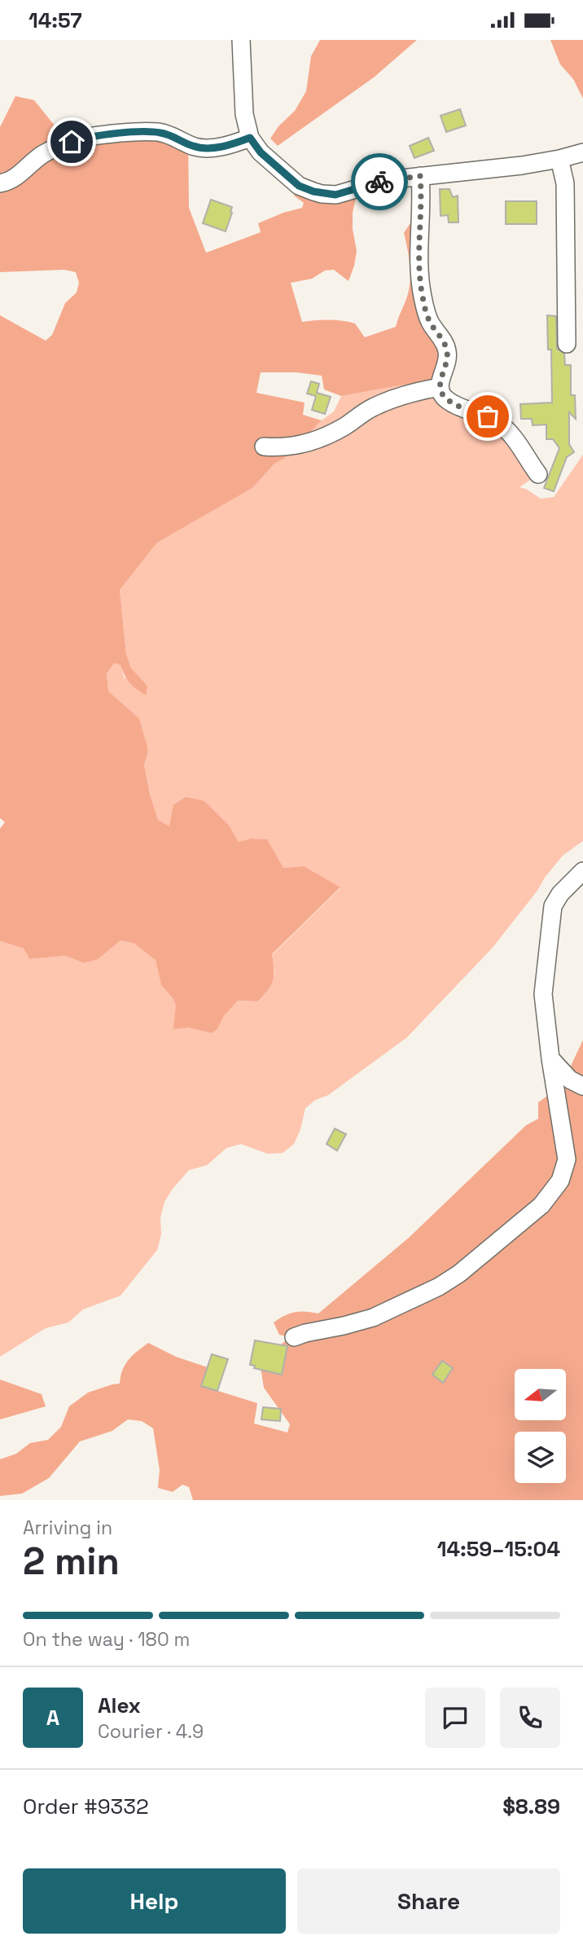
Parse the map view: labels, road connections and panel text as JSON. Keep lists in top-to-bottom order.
{
  "north": "left",
  "page": {
    "status": "14:57",
    "heading": ["2 min", "Arriving in", "14:59–15:04"],
    "panel": [
      "Alex",
      "Courier · 4.9",
      "Order #9332",
      "$8.89"
    ],
    "bar": "On the way · 180 m",
    "round": "A",
    "buttons": ["Help", "Share"]
  }
}
